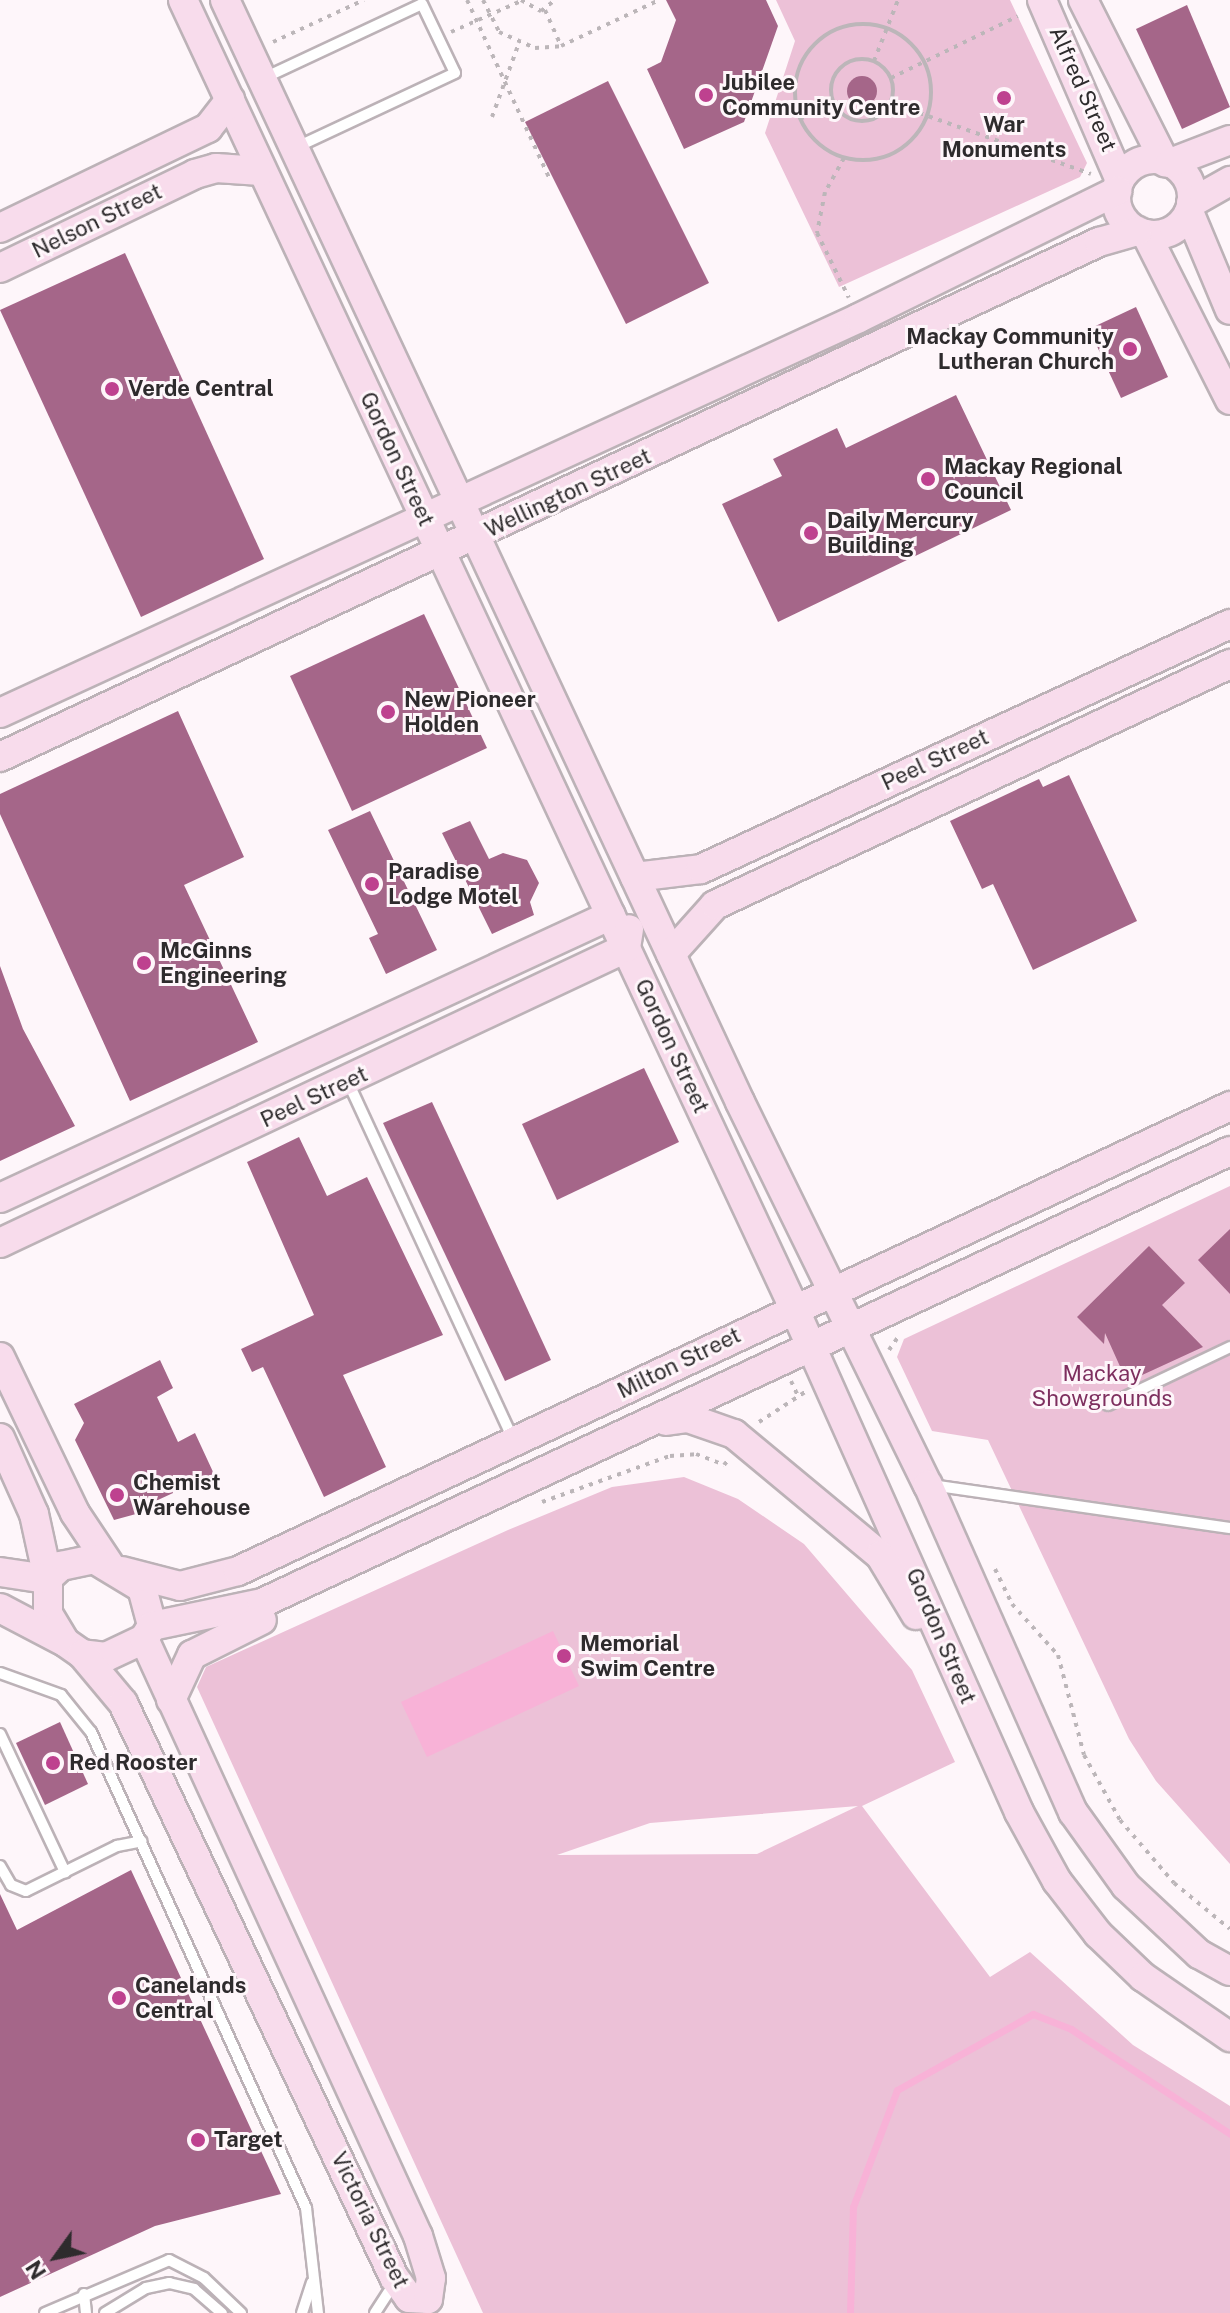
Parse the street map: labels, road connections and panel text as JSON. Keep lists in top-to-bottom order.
{
  "streets": {
    "street": [
      "Alfred Street",
      "Nelson Street",
      "Gordon Street",
      "Wellington Street",
      "Peel Street",
      "Milton Street",
      "Victoria Street"
    ]
  },
  "crossings": [
    ["Alfred Street", "Wellington Street"],
    ["Nelson Street", "Gordon Street"],
    ["Gordon Street", "Wellington Street"],
    ["Gordon Street", "Peel Street"],
    ["Gordon Street", "Milton Street"],
    ["Milton Street", "Victoria Street"]
  ],
  "parks": ["Mackay Showgrounds"],
  "places": [
    "Jubilee Community Centre",
    "War Monuments",
    "Mackay Community Lutheran Church",
    "Verde Central",
    "Mackay Regional Council",
    "Daily Mercury Building",
    "New Pioneer Holden",
    "Paradise Lodge Motel",
    "McGinns Engineering",
    "Chemist Warehouse",
    "Memorial Swim Centre",
    "Red Rooster",
    "Canelands Central",
    "Target"
  ],
  "north": "bottom left"
}
